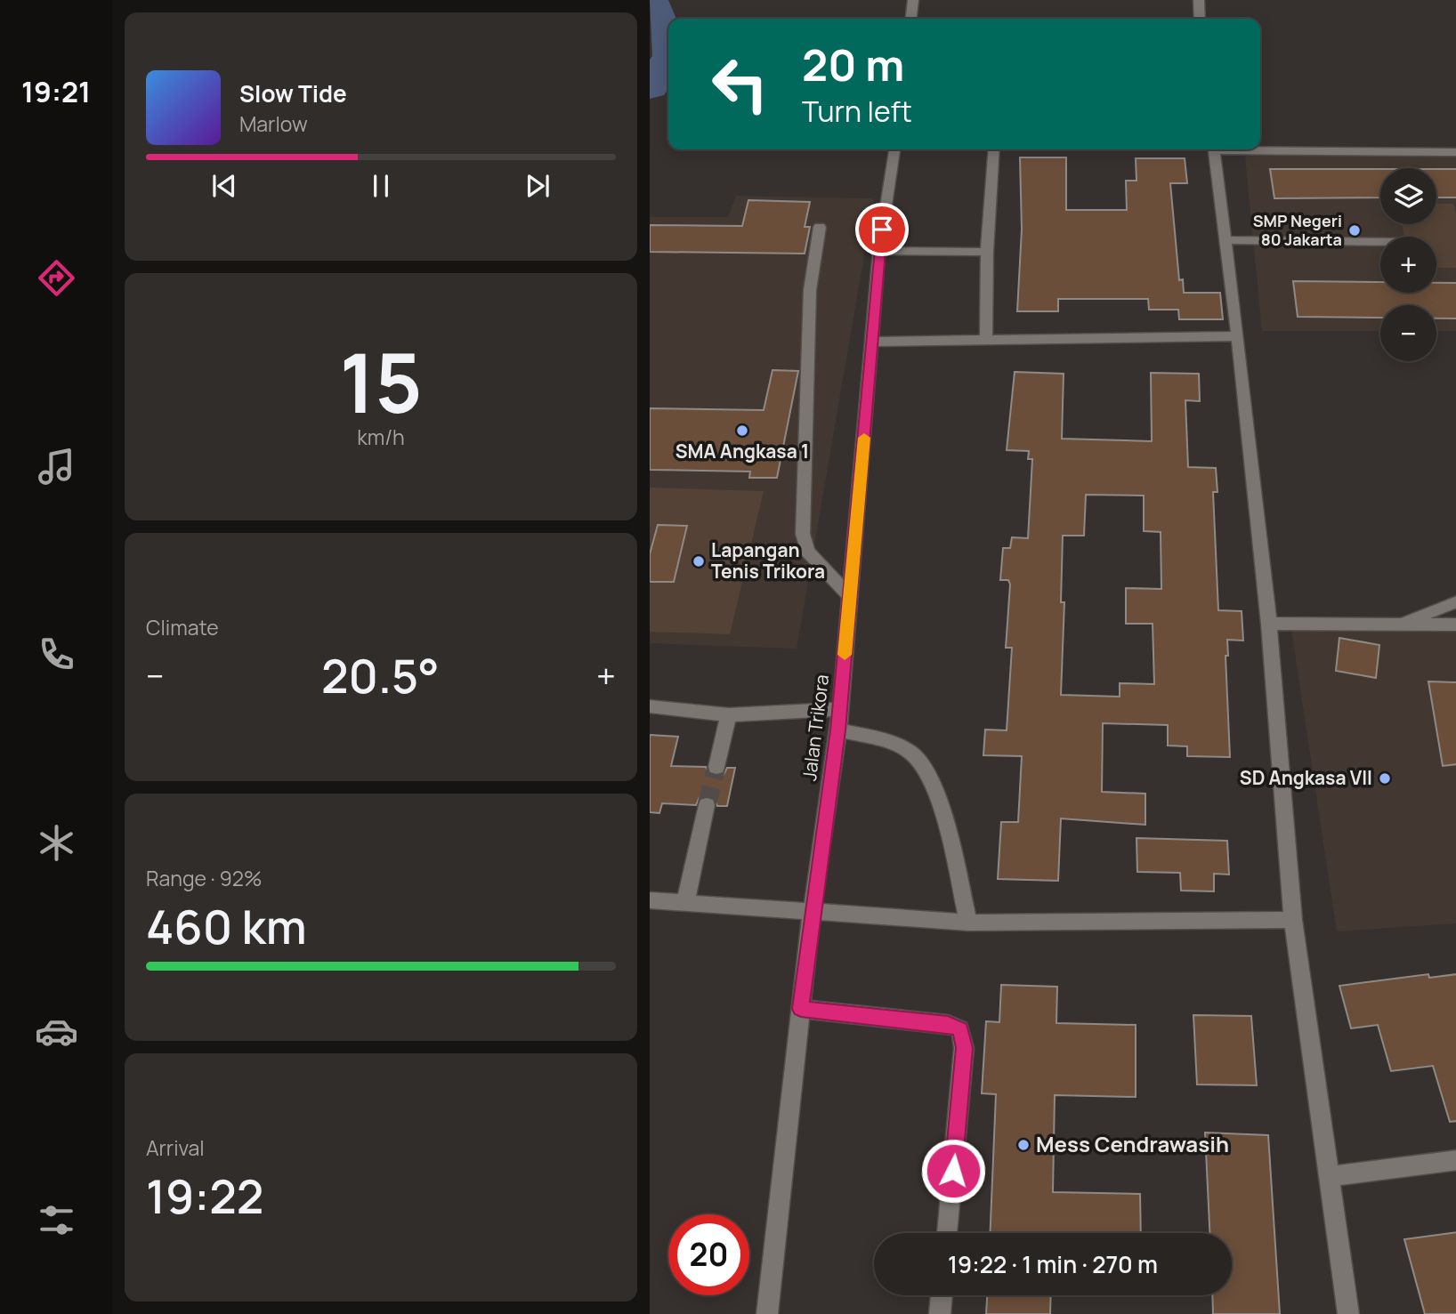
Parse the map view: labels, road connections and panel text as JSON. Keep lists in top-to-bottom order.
{
  "streets": {
    "street": ["Jalan Trikora"]
  },
  "places": [
    "SMP Negeri 80 Jakarta",
    "SMA Angkasa 1",
    "Lapangan Tenis Trikora",
    "SD Angkasa VII",
    "Mess Cendrawasih"
  ],
  "page": {
    "tabs": "19:21",
    "turn": ["20 m", "Turn left"],
    "song": ["Slow Tide", "Marlow"],
    "map_buttons": ["+", "−"],
    "tile": [
      ["15", "km/h"],
      "Climate",
      ["Range · 92%", "460 km"],
      ["Arrival", "19:22"]
    ],
    "heat": ["−", "20.5°", "+"],
    "limit": "20",
    "trip": "19:22 · 1 min · 270 m"
  }
}
